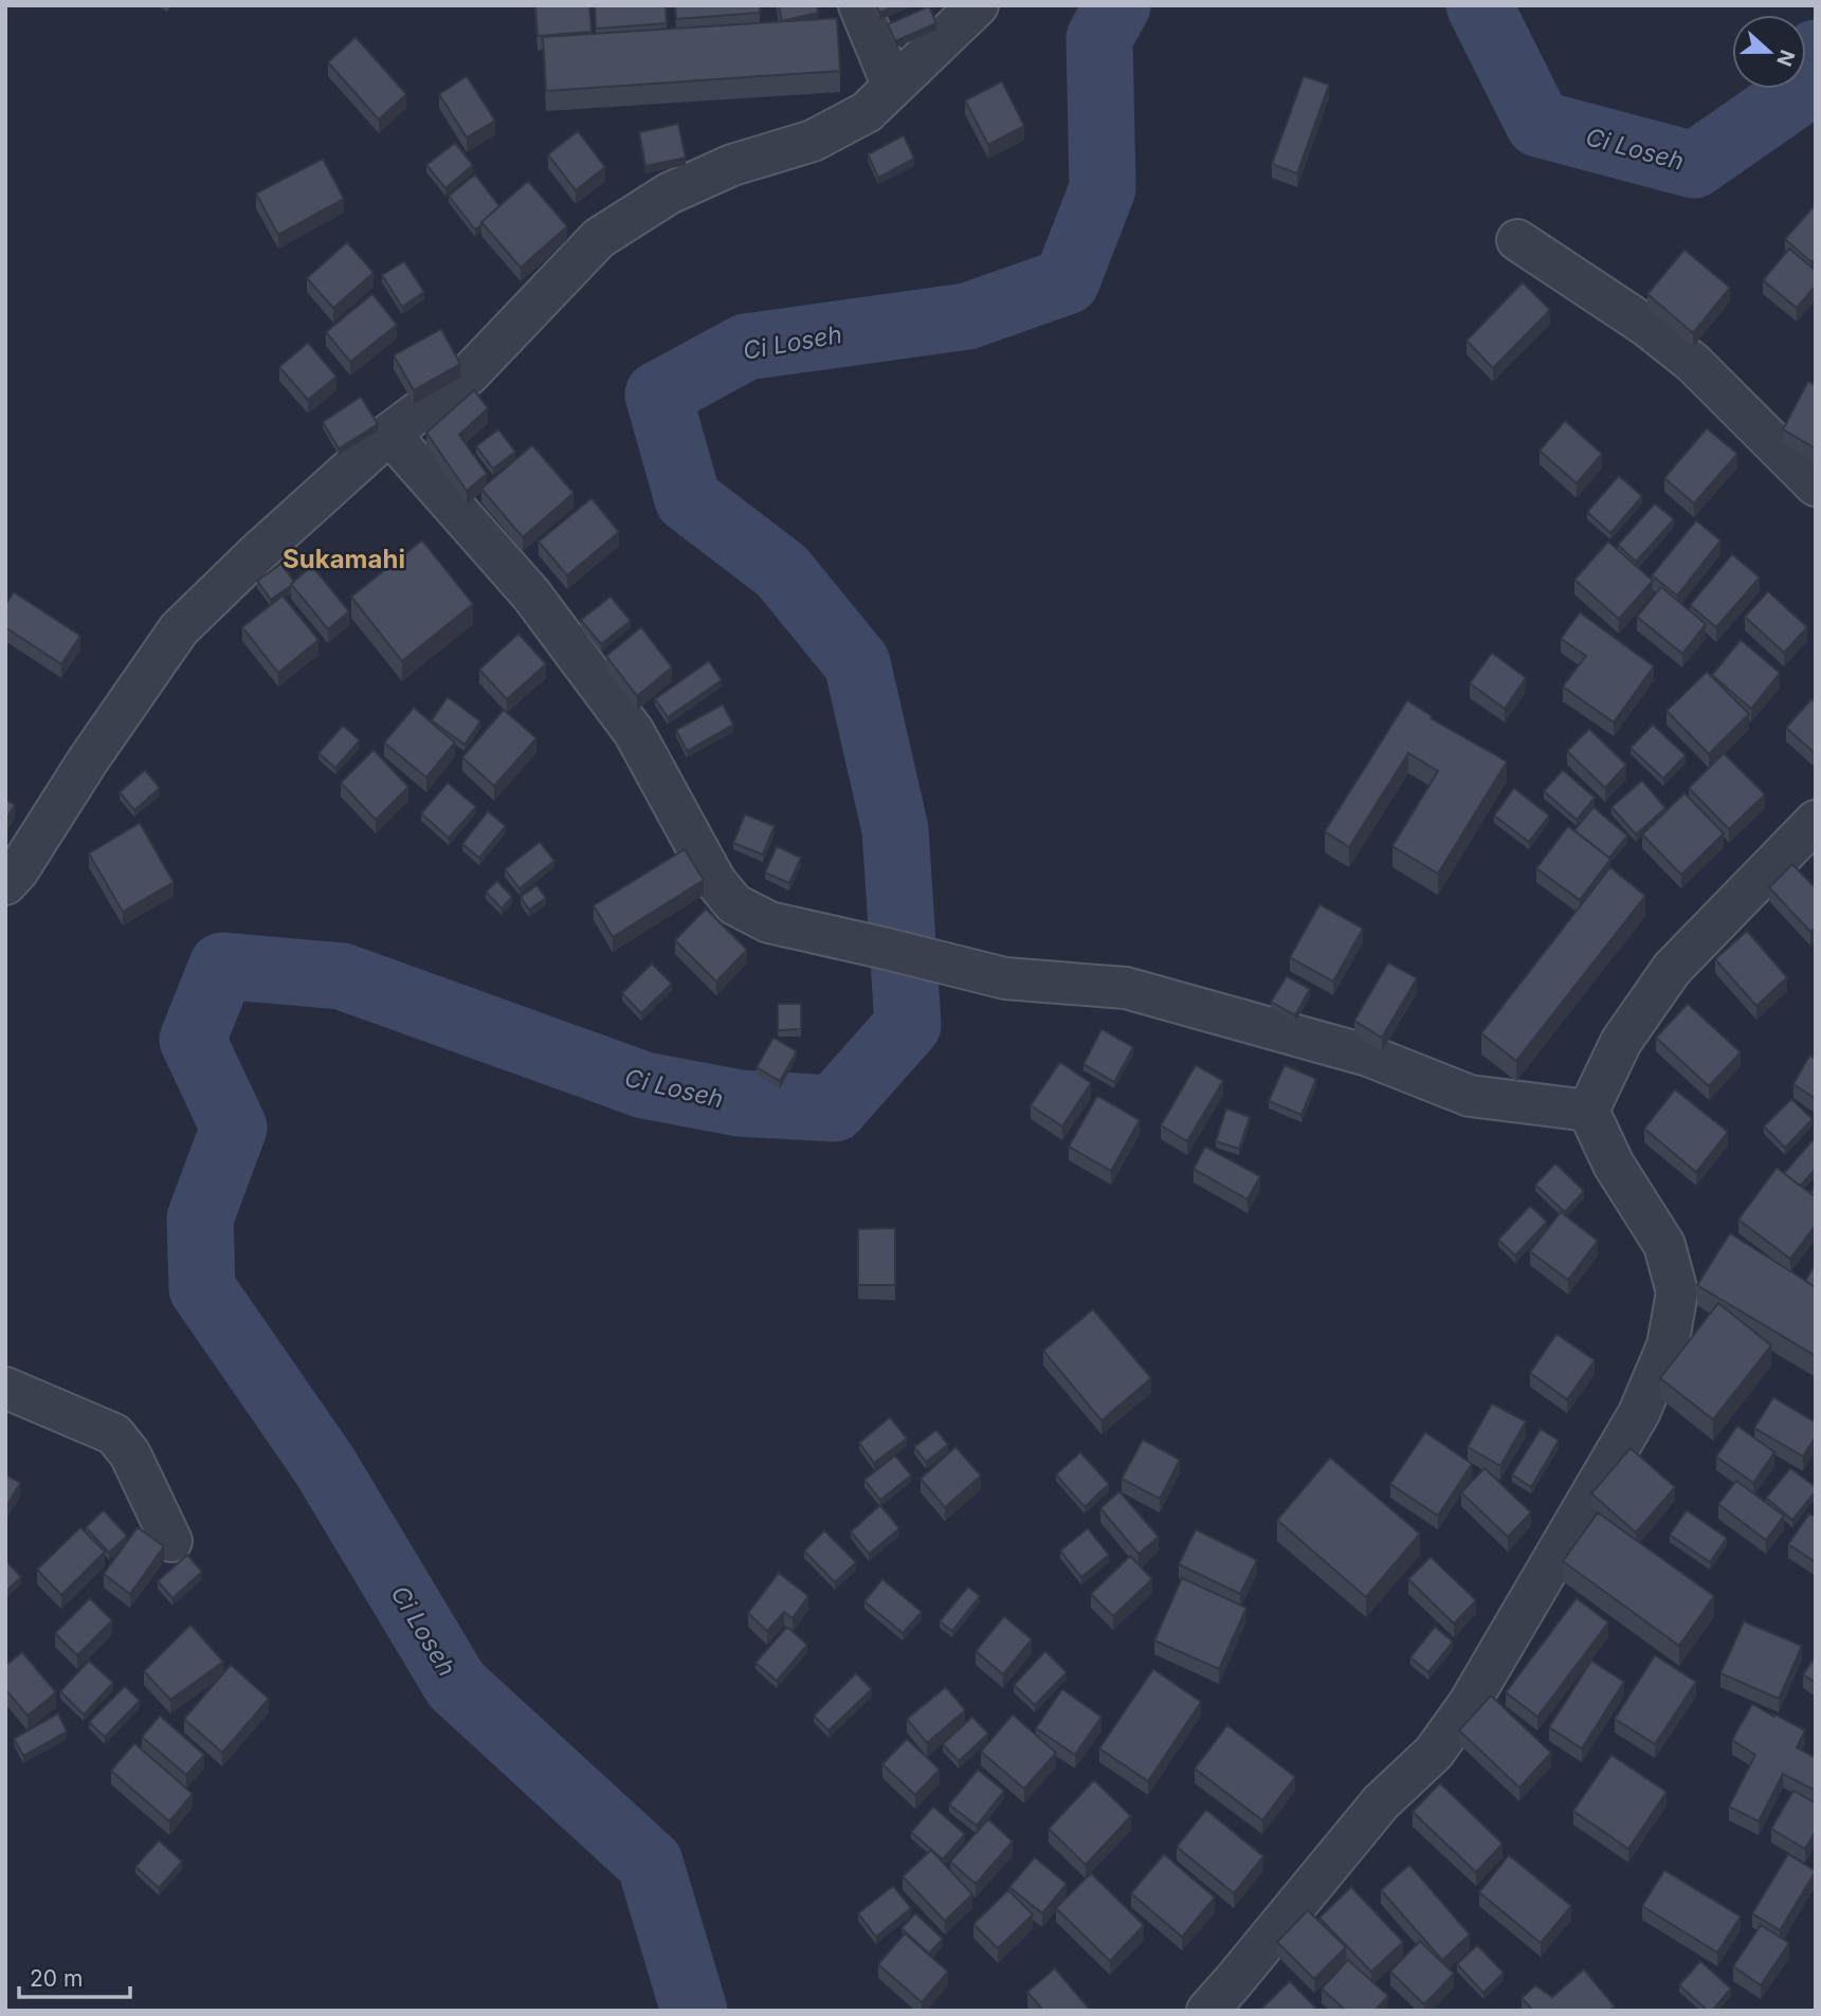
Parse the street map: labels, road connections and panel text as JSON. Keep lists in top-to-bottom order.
{
  "districts": ["Sukamahi"],
  "water": ["Ci Loseh"],
  "scale_bar": "20 m",
  "north": "right"
}
